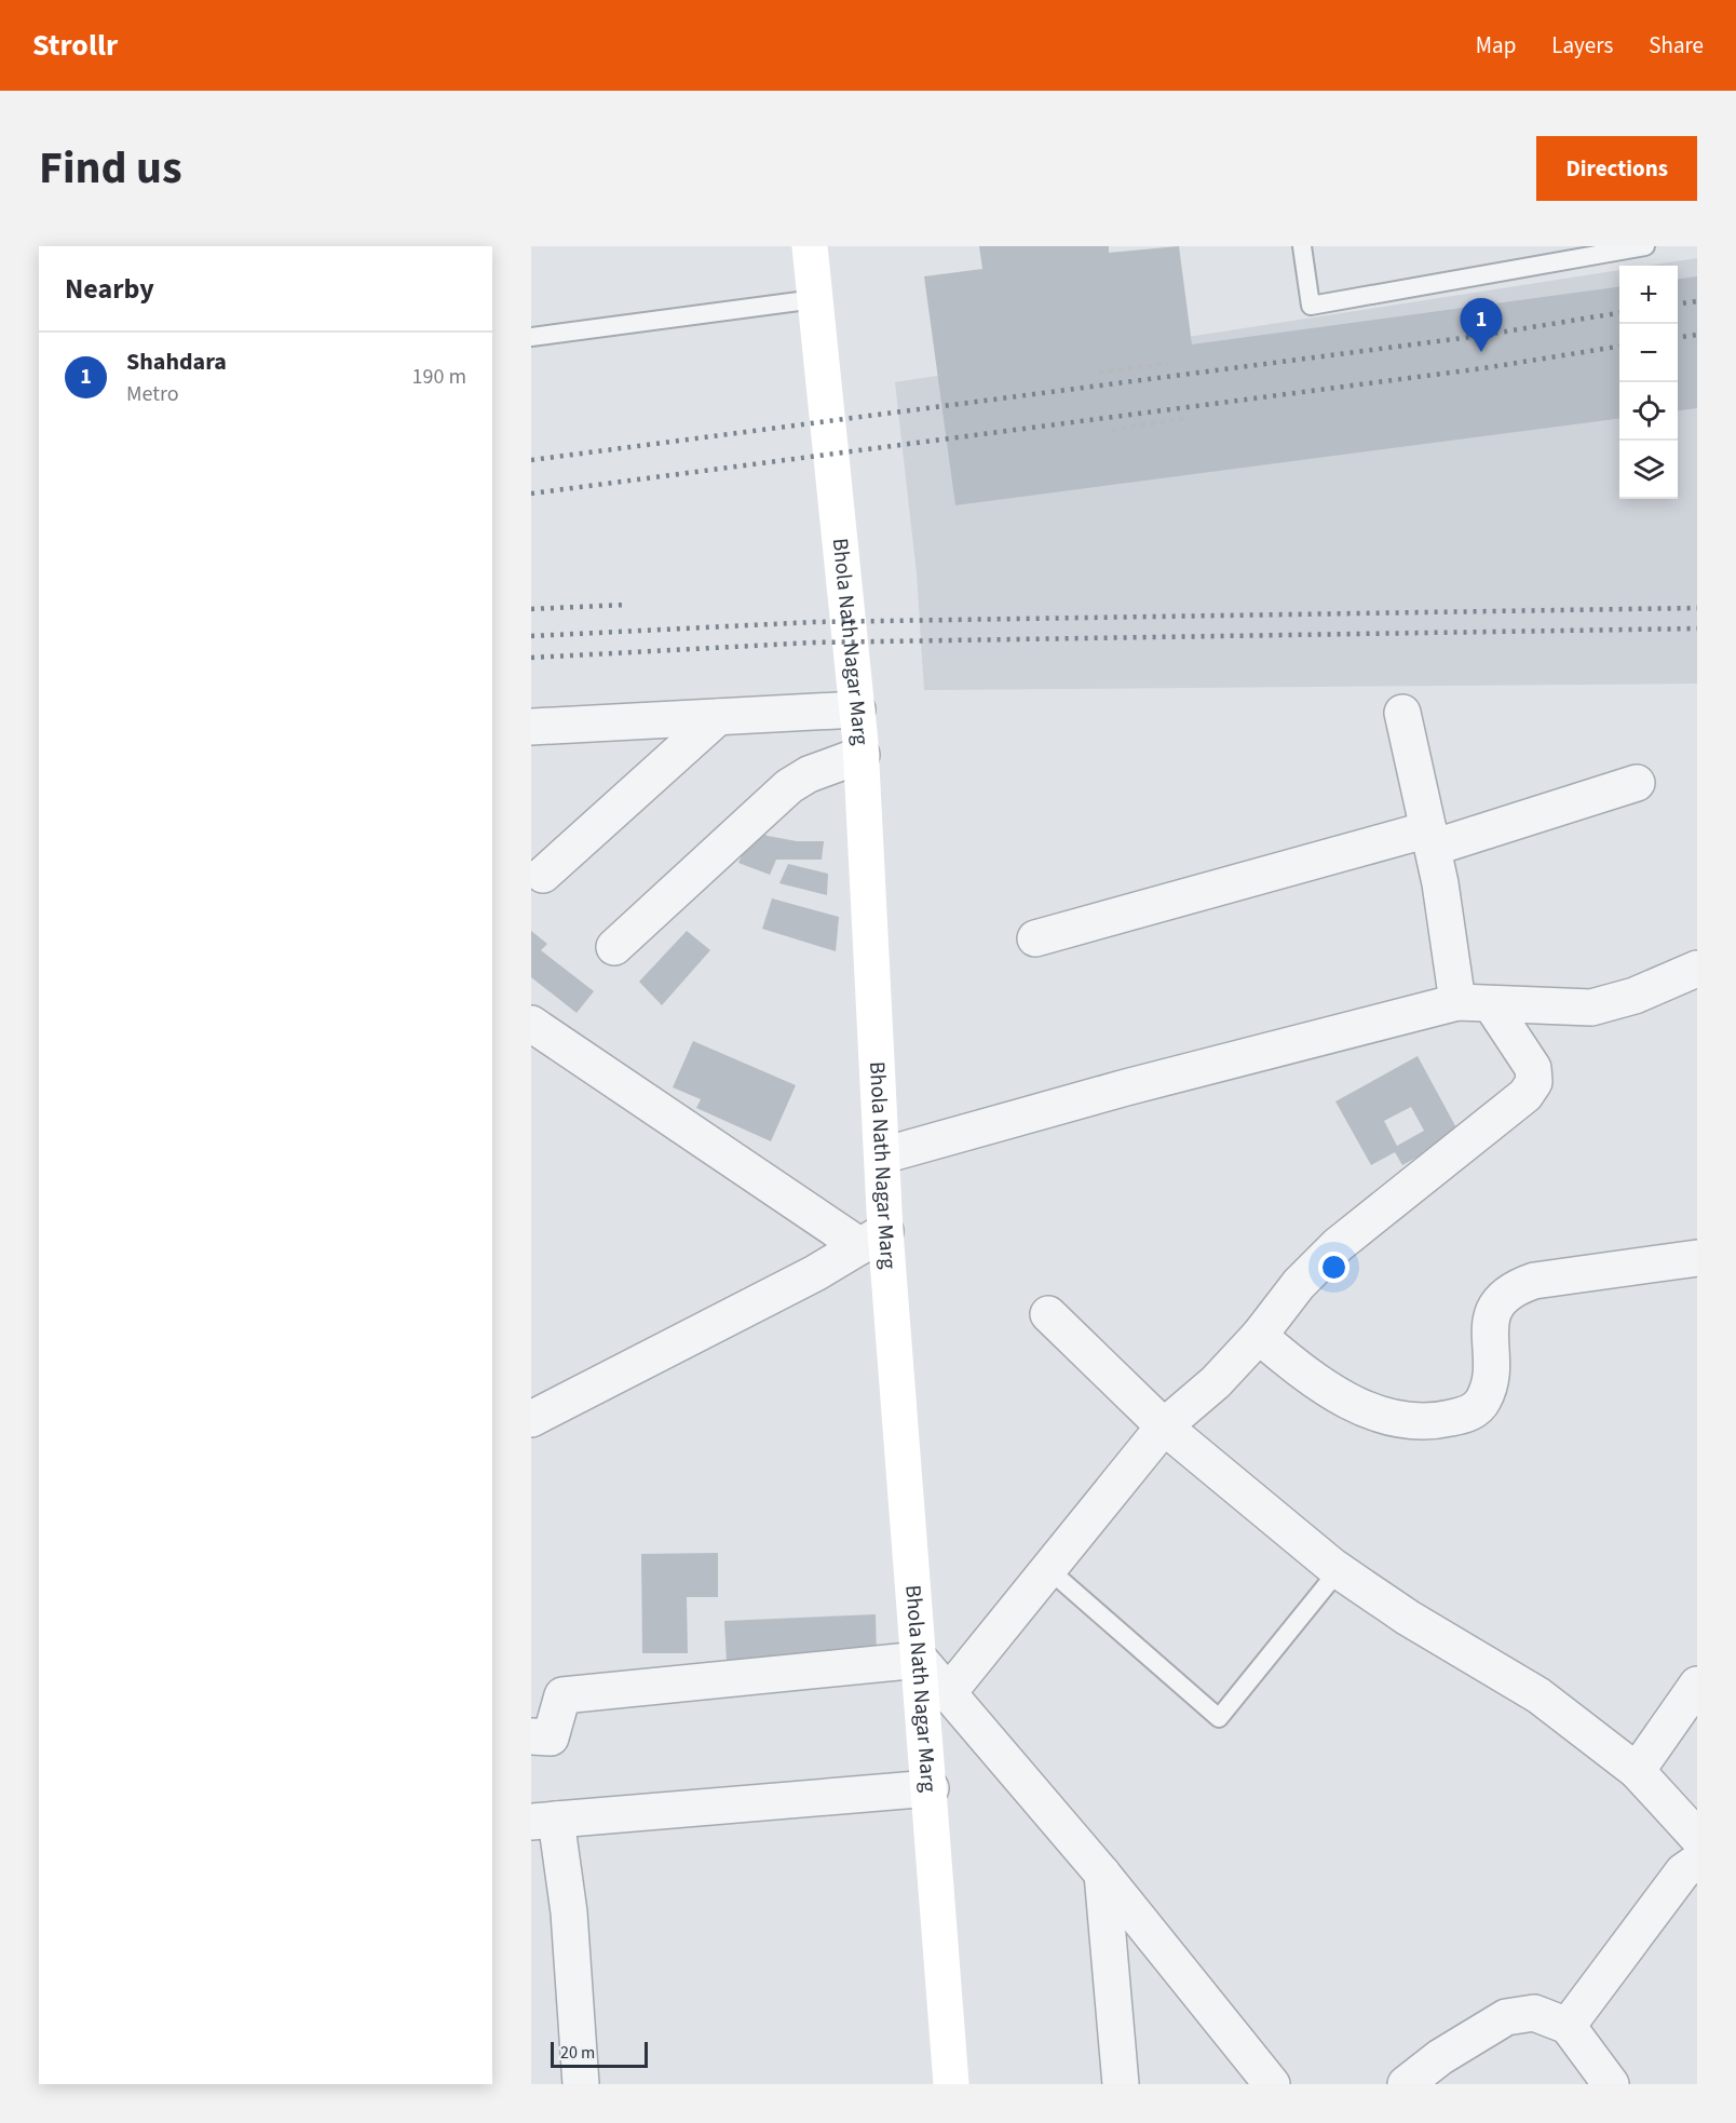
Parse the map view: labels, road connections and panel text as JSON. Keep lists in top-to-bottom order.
{
  "streets": {
    "street": ["Bhola Nath Nagar Marg"]
  },
  "scale_bar": "20 m",
  "page": {
    "header": "Strollr",
    "nav": ["Map", "Layers", "Share"],
    "title": "Find us",
    "buttons": "Directions",
    "heading": "Nearby",
    "map_buttons": ["+", "−"],
    "pins": "1",
    "list": [
      {
        "mark": "1",
        "name": "Shahdara",
        "note": "Metro",
        "value": "190 m"
      }
    ],
    "scale": "20 m"
  }
}
